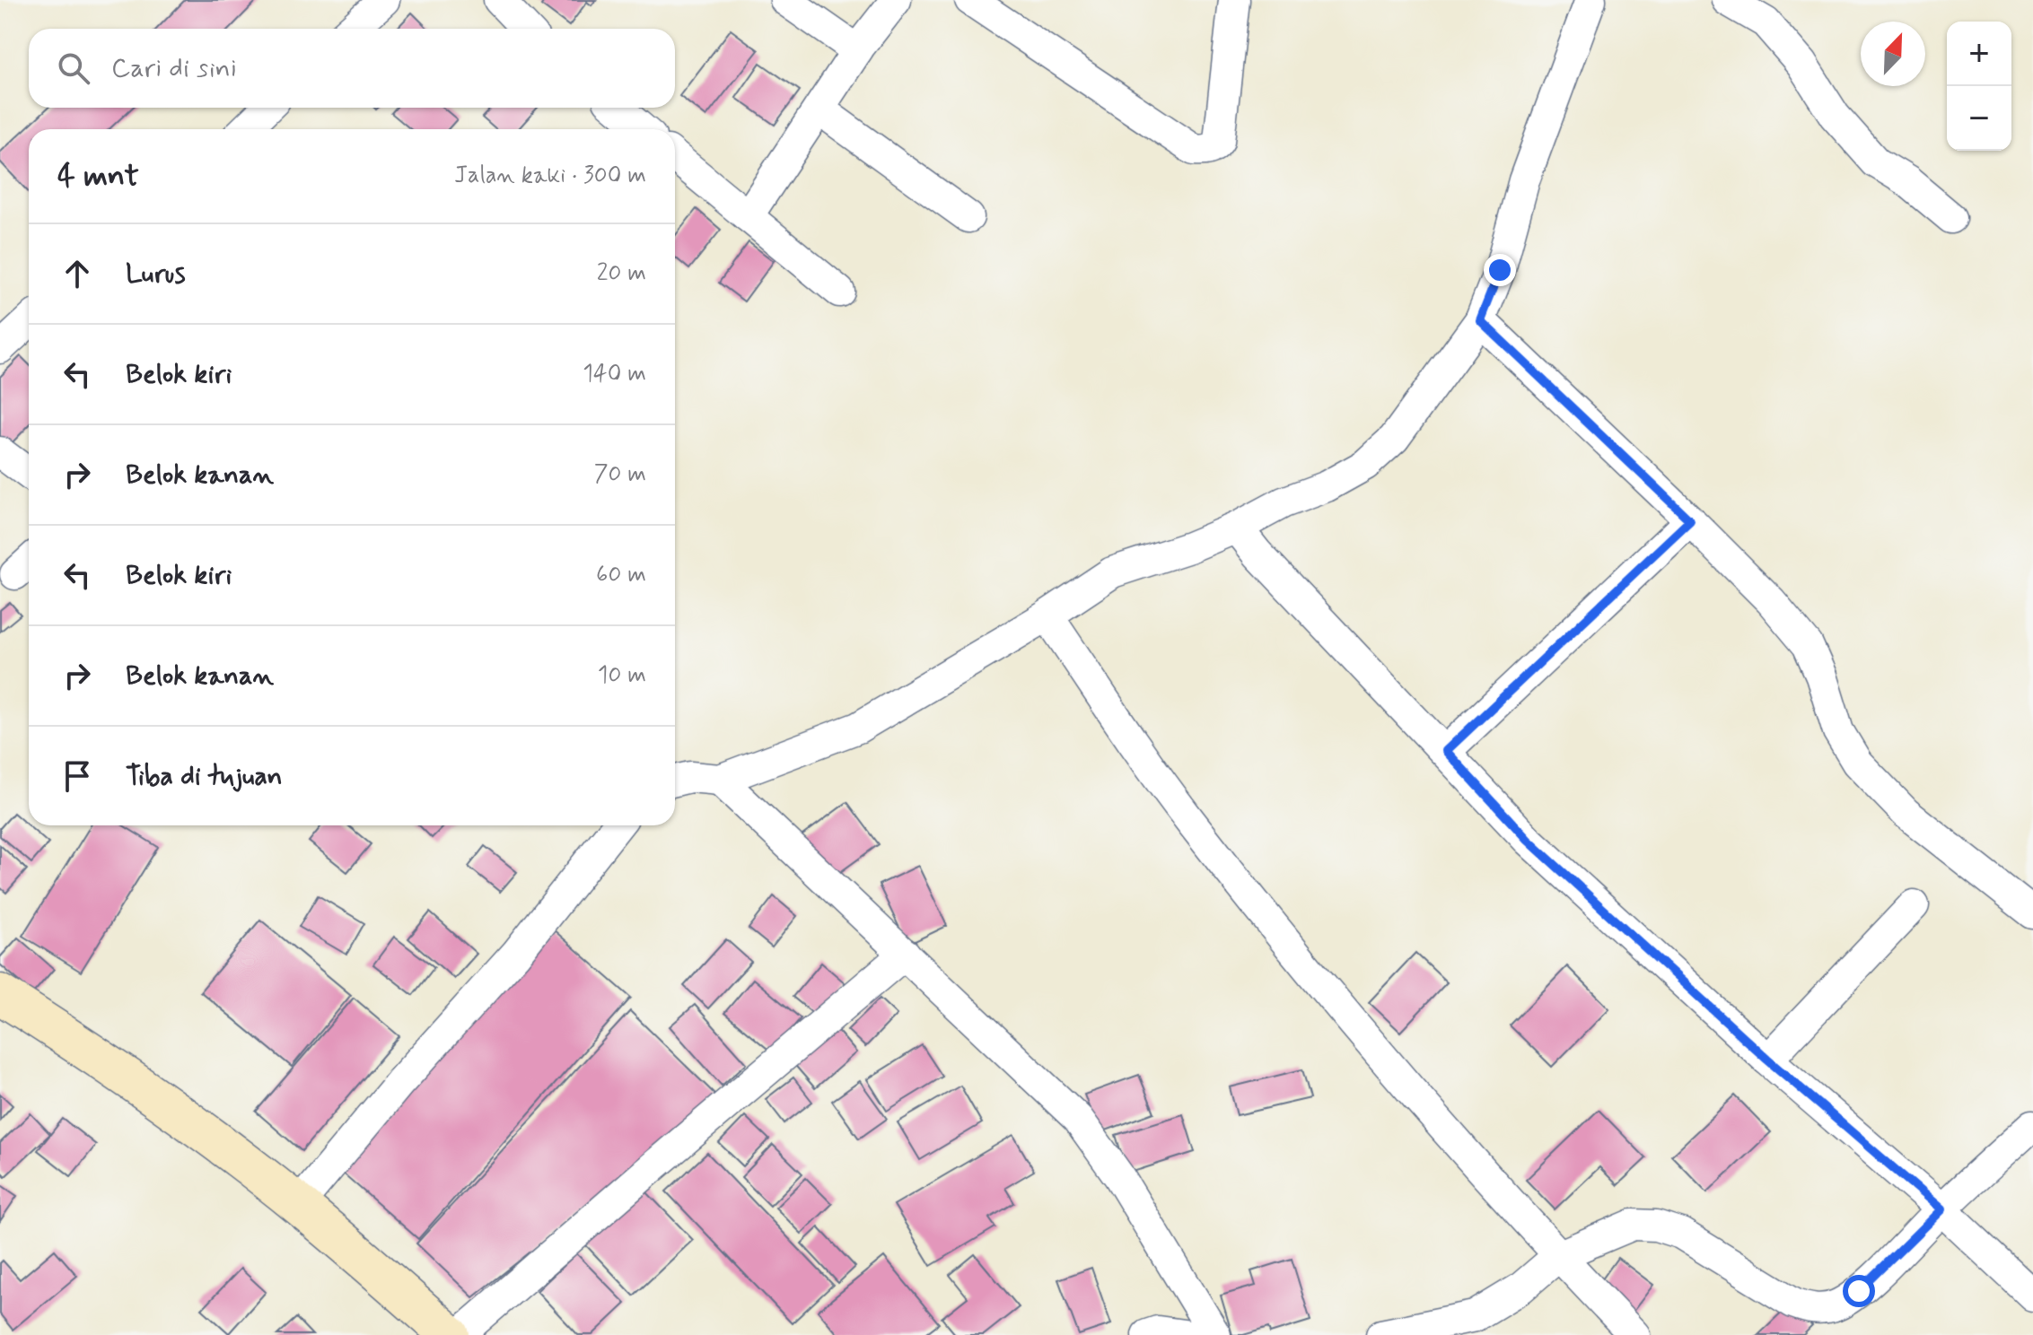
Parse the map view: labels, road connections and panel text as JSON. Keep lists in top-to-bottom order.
{
  "north": "top right",
  "page": {
    "map_buttons": ["+", "−"],
    "search": "Cari di sini",
    "heading": ["4 mnt", "Jalan kaki · 300 m"],
    "list": [
      ["Lurus", "20 m"],
      ["Belok kiri", "140 m"],
      ["Belok kanan", "70 m"],
      ["Belok kiri", "60 m"],
      ["Belok kanan", "10 m"],
      "Tiba di tujuan"
    ]
  }
}
